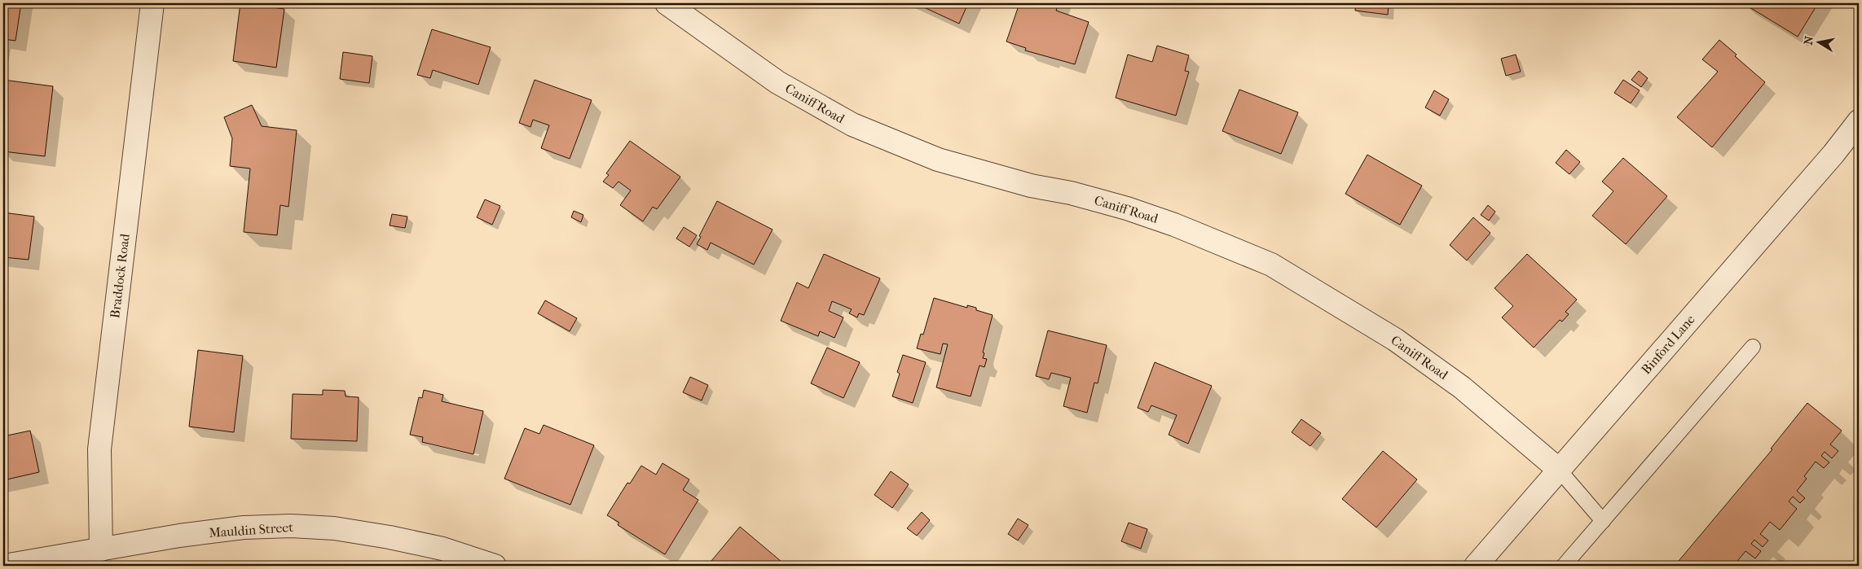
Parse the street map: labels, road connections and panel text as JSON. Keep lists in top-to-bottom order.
{
  "streets": {
    "street": [
      "Caniff Road",
      "Braddock Road",
      "Binford Lane",
      "Mauldin Street"
    ]
  },
  "crossings": [
    ["Caniff Road", "Binford Lane"],
    ["Braddock Road", "Mauldin Street"]
  ],
  "north": "left"
}
